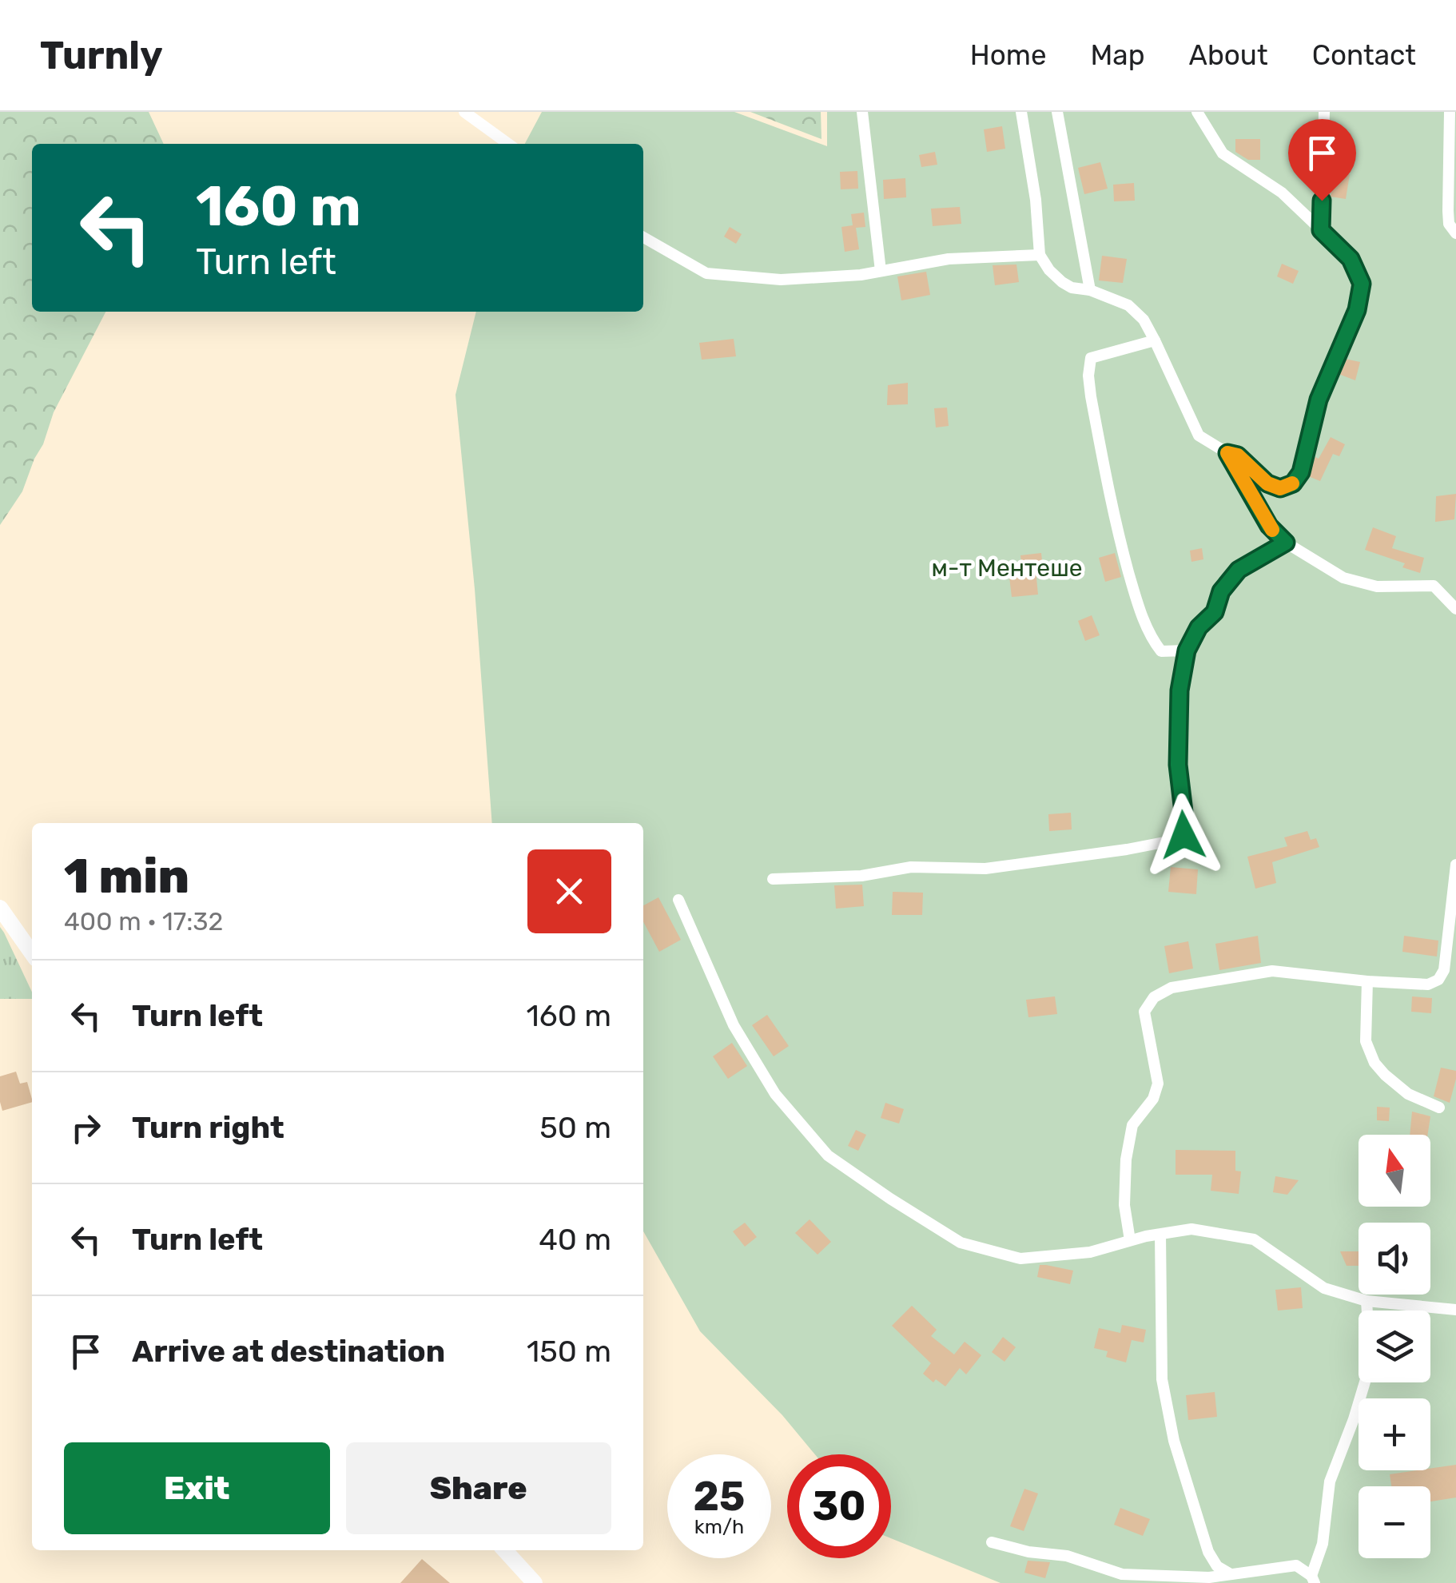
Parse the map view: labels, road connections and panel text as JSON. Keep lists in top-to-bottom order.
{
  "parks": ["м-т Ментeше"],
  "north": "top",
  "page": {
    "header": "Turnly",
    "nav": [
      "Home",
      "Map",
      "About",
      "Contact"
    ],
    "turn": ["160 m", "Turn left"],
    "heading": ["1 min", "400 m · 17:32"],
    "list": [
      {
        "name": "Turn left",
        "value": "160 m"
      },
      {
        "name": "Turn right",
        "value": "50 m"
      },
      {
        "name": "Turn left",
        "value": "40 m"
      },
      {
        "name": "Arrive at destination",
        "value": "150 m"
      }
    ],
    "map_buttons": ["+", "−"],
    "buttons": ["Exit", "Share"],
    "speed": "25 km/h",
    "limit": "30"
  }
}
